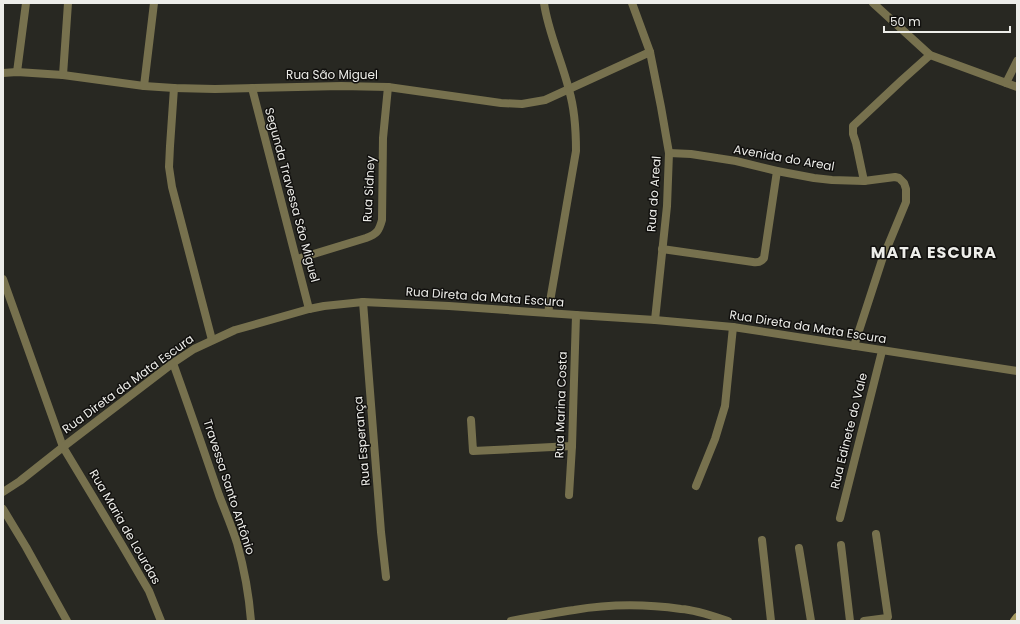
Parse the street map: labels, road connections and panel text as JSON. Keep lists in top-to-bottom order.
{
  "streets": {
    "street": [
      "Rua São Miguel",
      "Avenida do Areal",
      "Rua Sidney",
      "Rua do Areal",
      "Segunda Travessa São Miguel",
      "Rua Direta da Mata Escura",
      "Rua Marina Costa",
      "Rua Edinete do Vale",
      "Rua Esperança",
      "Travessa Santo Antônio",
      "Rua Maria de Lourdas"
    ]
  },
  "crossings": [
    ["Rua São Miguel", "Rua Sidney"],
    ["Rua São Miguel", "Rua do Areal"],
    ["Rua São Miguel", "Segunda Travessa São Miguel"],
    ["Avenida do Areal", "Rua do Areal"],
    ["Avenida do Areal", "Rua Direta da Mata Escura"],
    ["Rua Sidney", "Segunda Travessa São Miguel"],
    ["Rua do Areal", "Rua Direta da Mata Escura"],
    ["Segunda Travessa São Miguel", "Rua Direta da Mata Escura"],
    ["Rua Direta da Mata Escura", "Rua Marina Costa"],
    ["Rua Direta da Mata Escura", "Rua Edinete do Vale"],
    ["Rua Direta da Mata Escura", "Rua Esperança"],
    ["Rua Direta da Mata Escura", "Travessa Santo Antônio"],
    ["Rua Direta da Mata Escura", "Rua Maria de Lourdas"]
  ],
  "districts": ["MATA ESCURA"],
  "scale_bar": "50 m"
}
